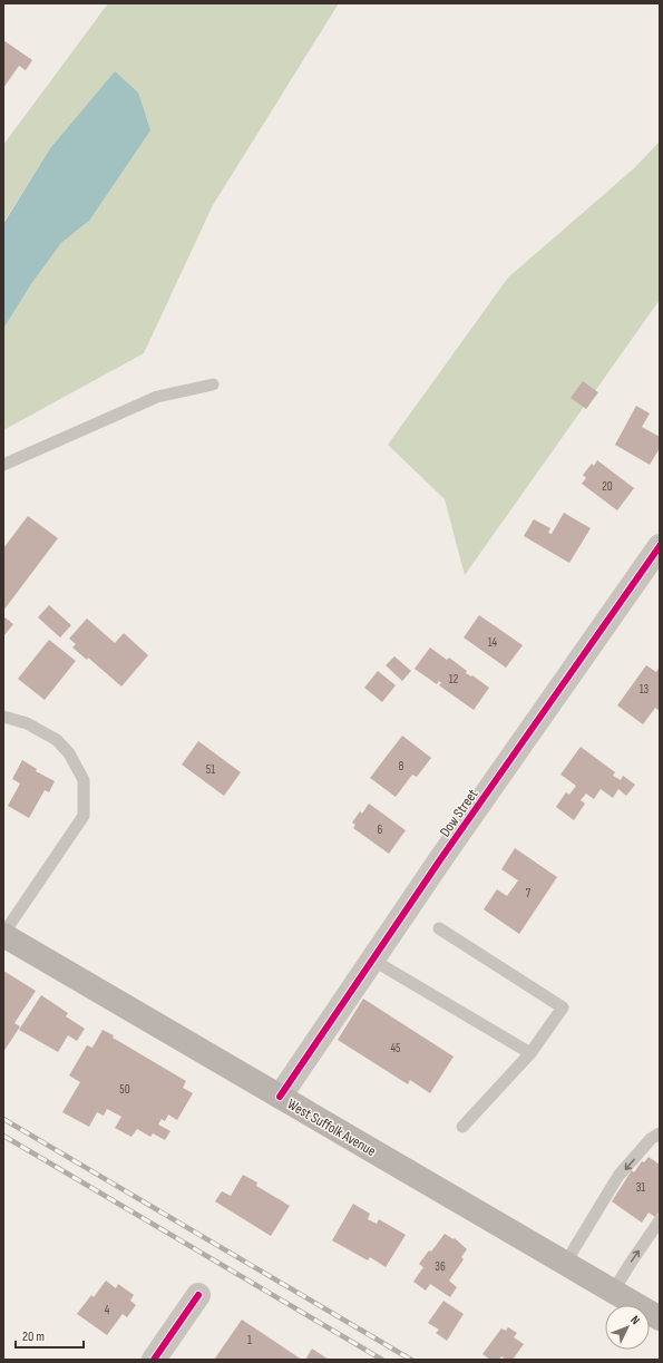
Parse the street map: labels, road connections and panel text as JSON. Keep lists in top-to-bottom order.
{
  "streets": {
    "main road": ["West Suffolk Avenue"],
    "street": ["Dow Street"]
  },
  "crossings": [
    ["Dow Street", "West Suffolk Avenue"]
  ],
  "house_numbers": [
    "20",
    "14",
    "12",
    "13",
    "8",
    "51",
    "6",
    "7",
    "45",
    "50",
    "31",
    "36",
    "4",
    "1"
  ],
  "scale_bar": "20 m",
  "north": "top right"
}
